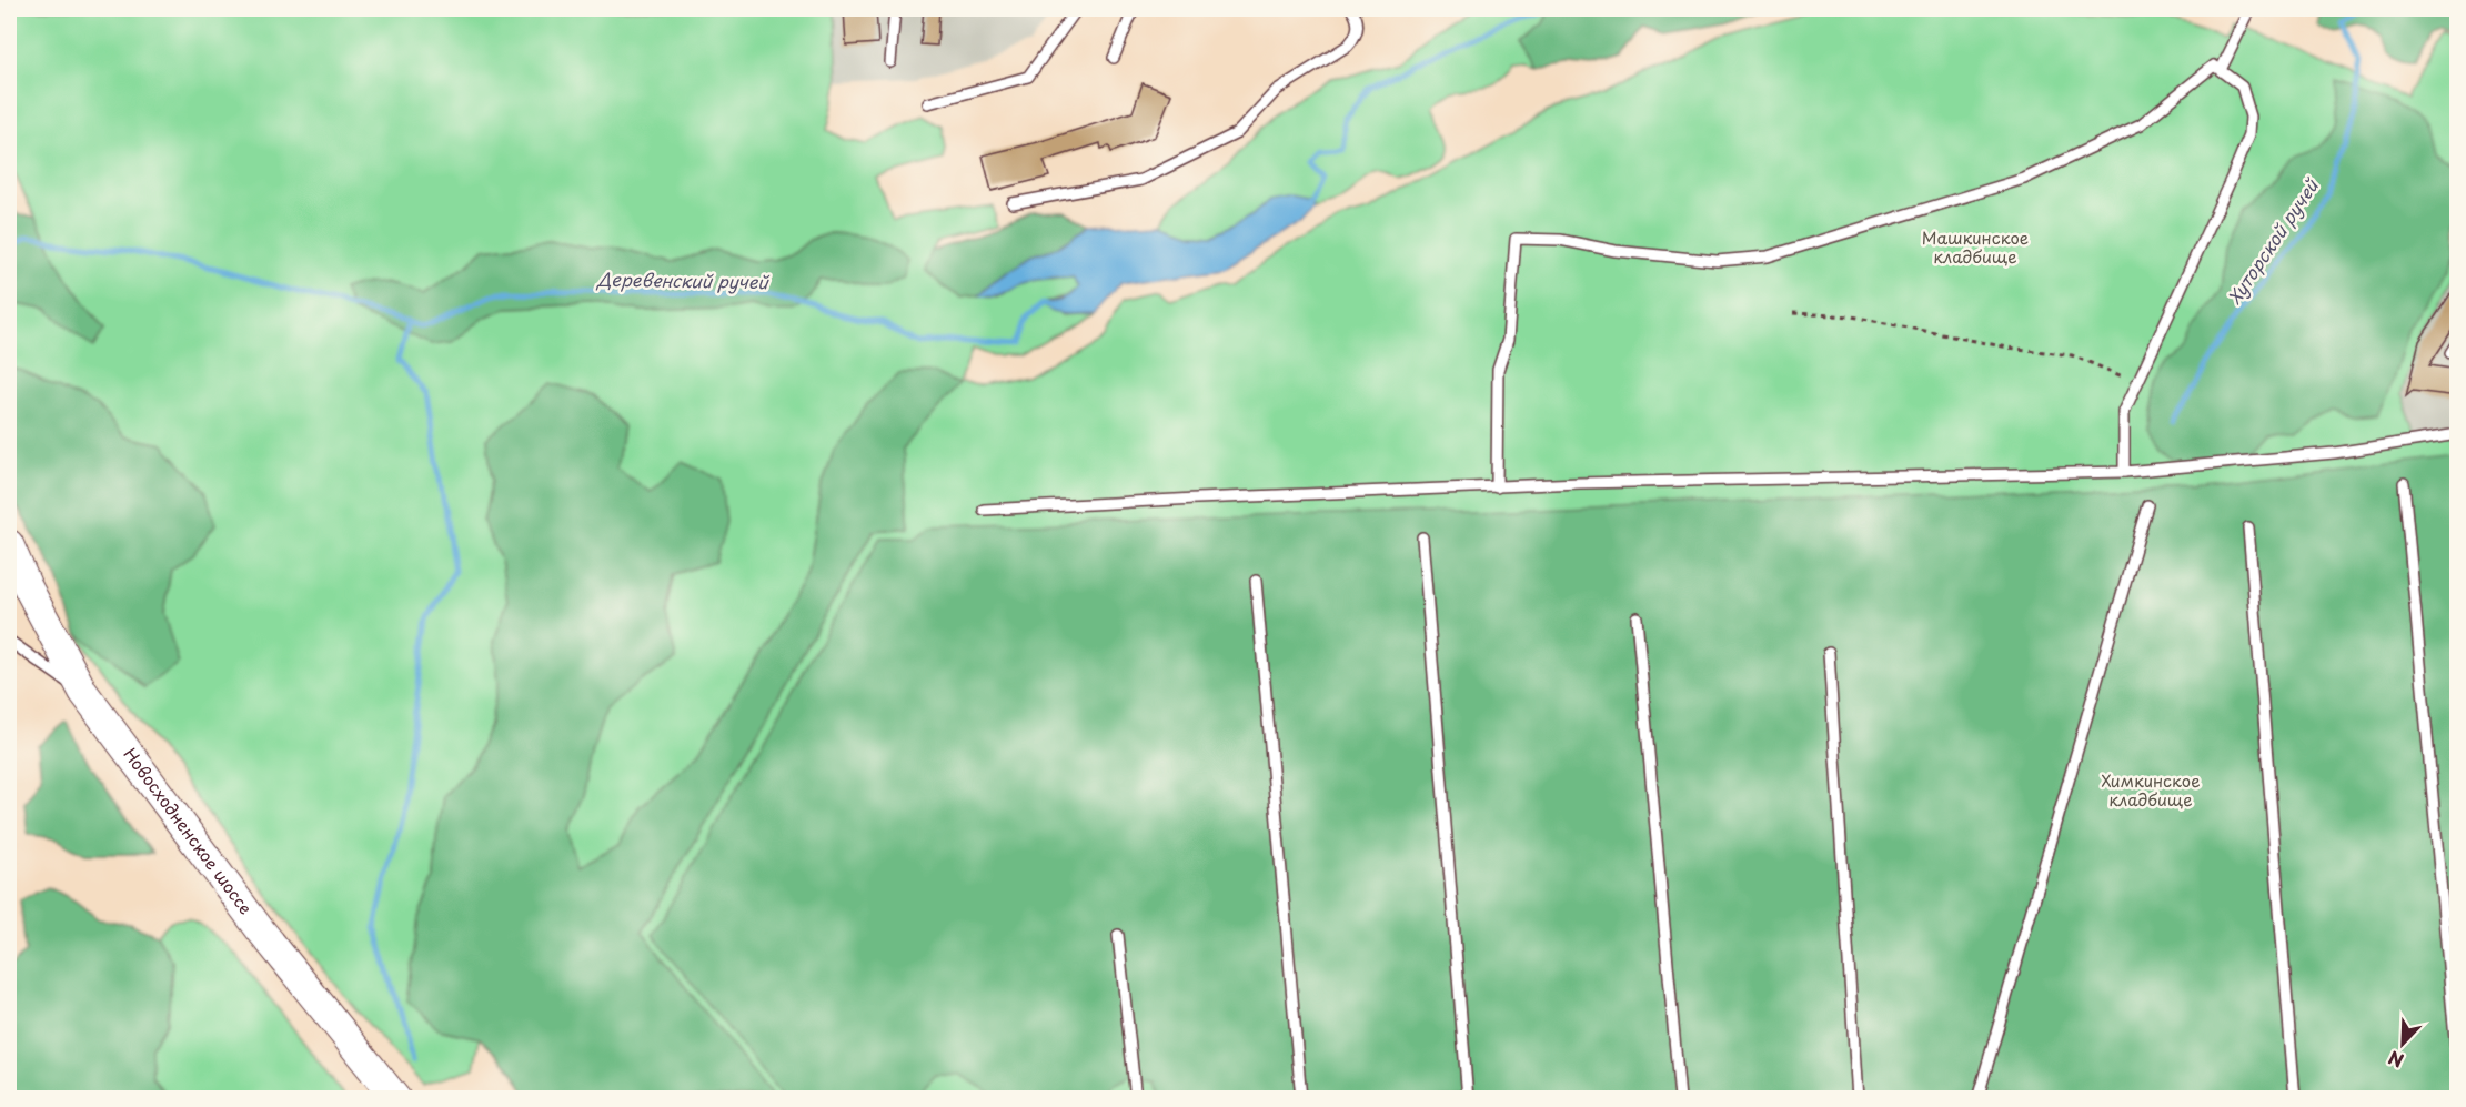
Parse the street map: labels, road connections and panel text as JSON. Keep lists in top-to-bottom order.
{
  "streets": {
    "main road": ["Новосходненское шоссе"]
  },
  "water": ["Хуторской ручей", "Деревенский ручей"],
  "parks": ["Машкинское кладбище", "Химкинское кладбище"],
  "north": "bottom left"
}
